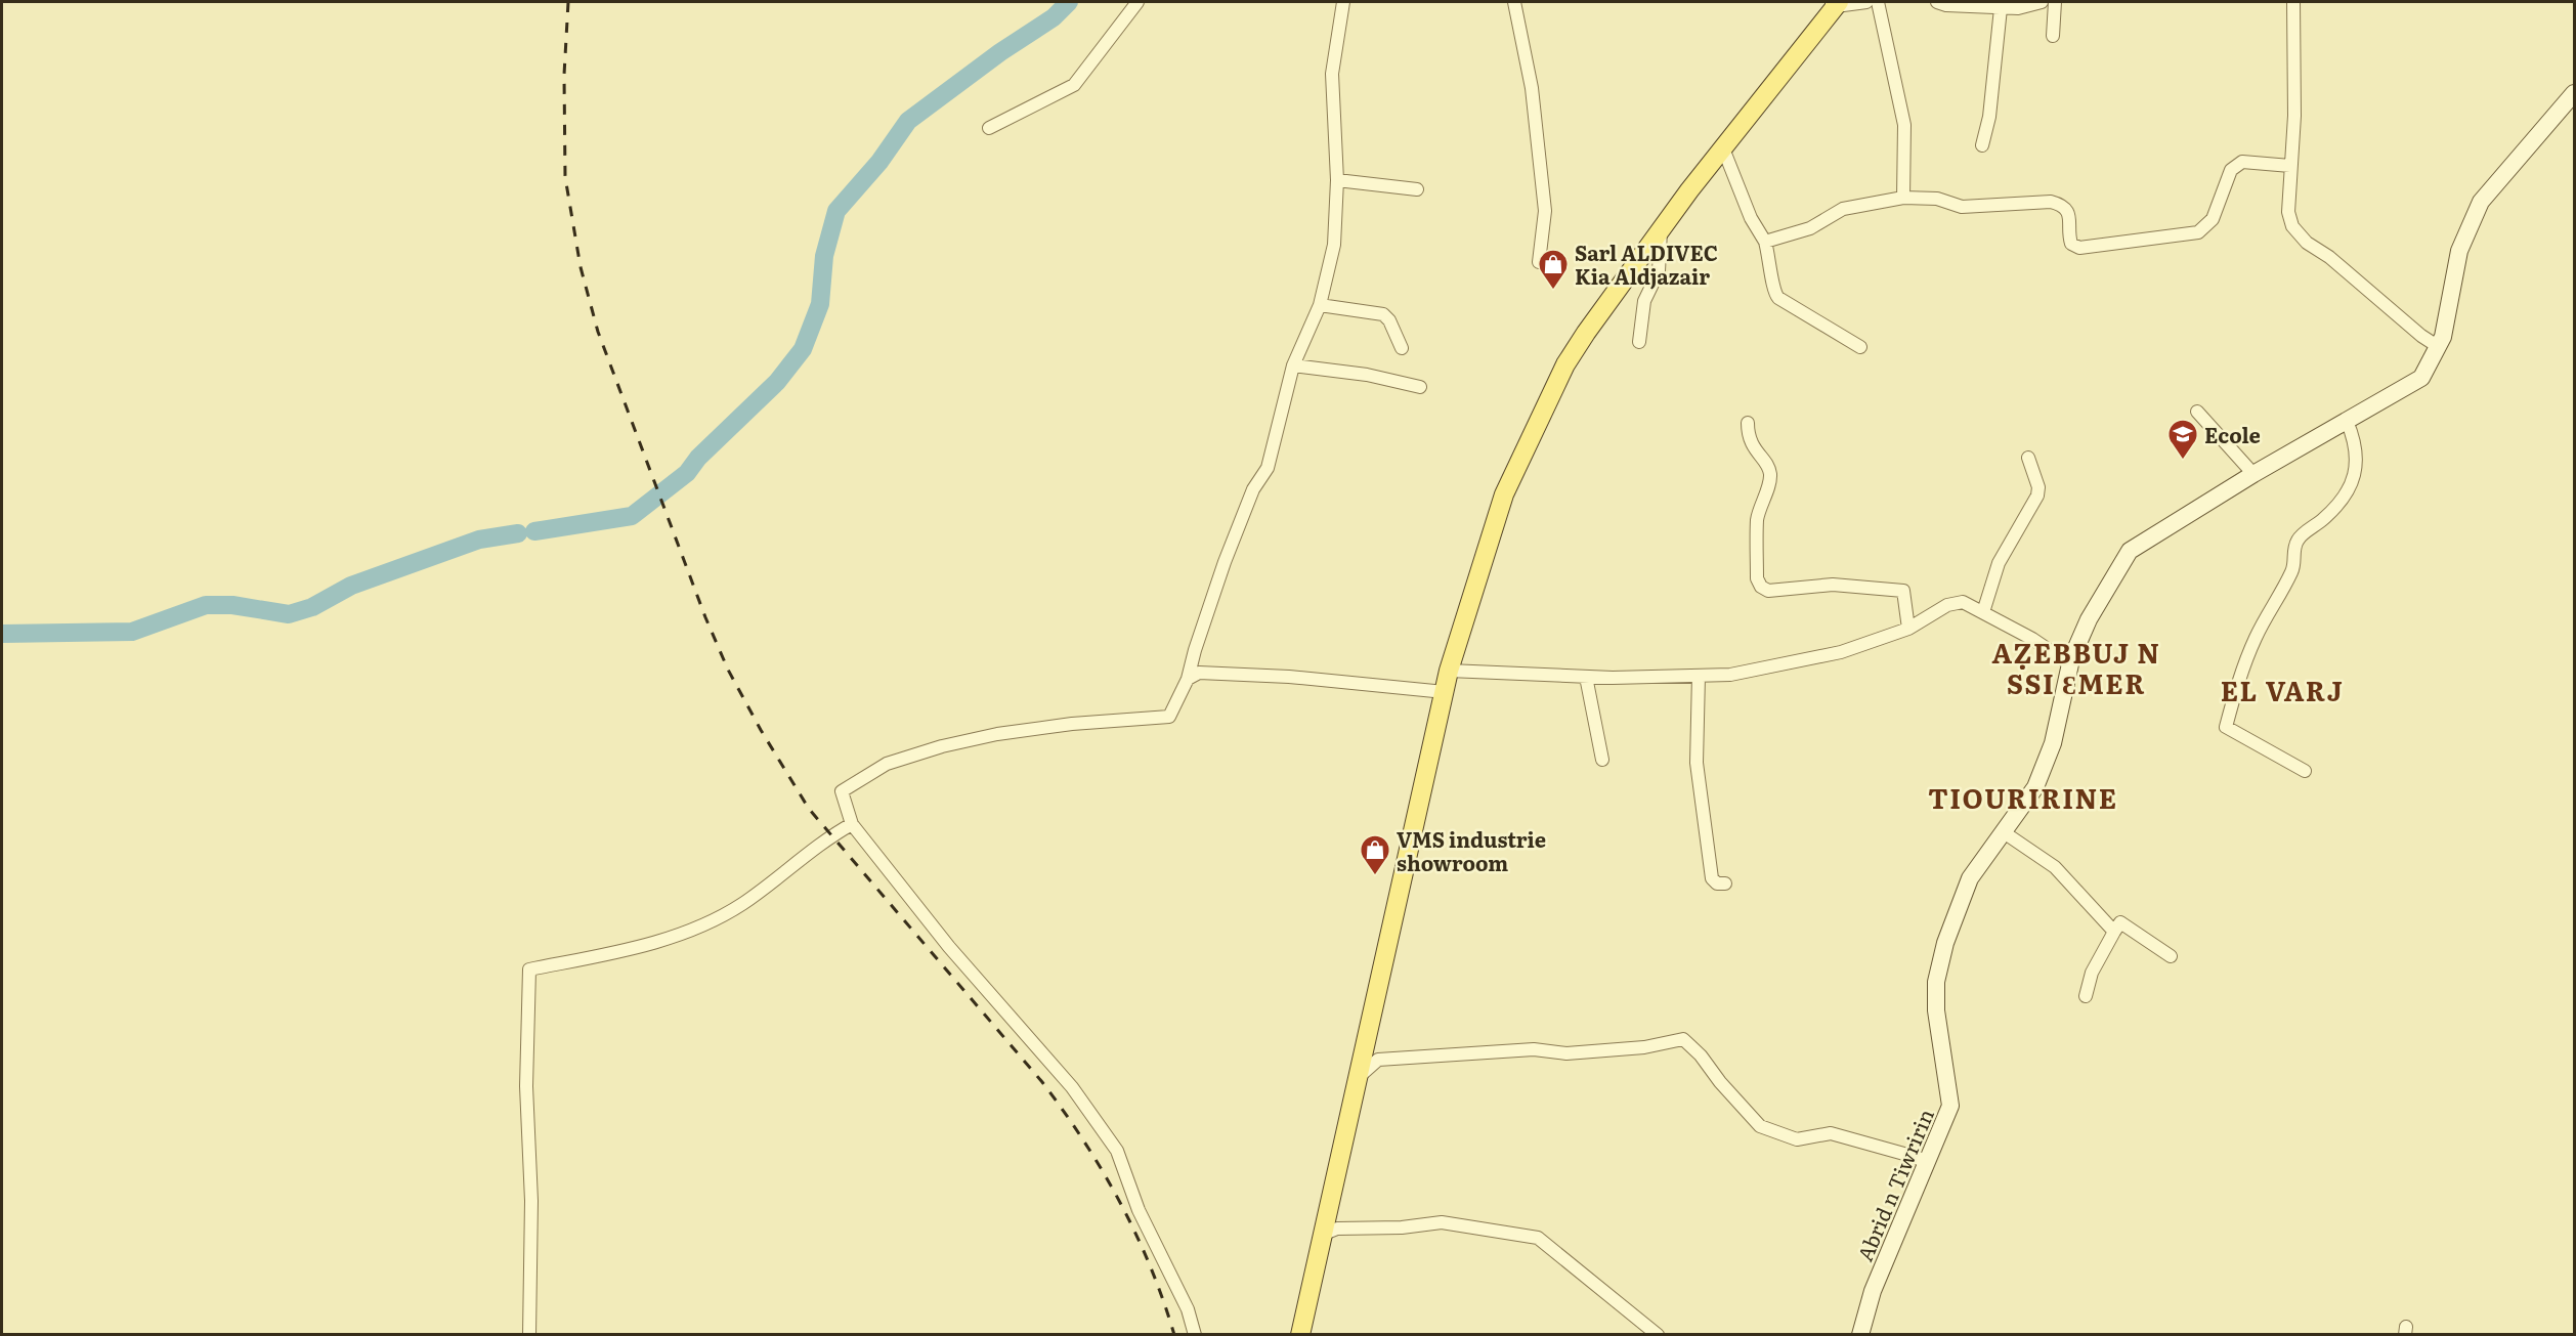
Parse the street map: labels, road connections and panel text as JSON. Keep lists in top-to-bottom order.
{
  "streets": {
    "street": ["Abrid n Tiwririn"]
  },
  "districts": ["AẒEBBUJ N SSI ƐMER", "EL VARJ", "TIOURIRINE"],
  "places": {
    "shop": ["Sarl ALDIVEC Kia Aldjazair", "VMS industrie showroom"],
    "school or university": ["Ecole"]
  }
}
